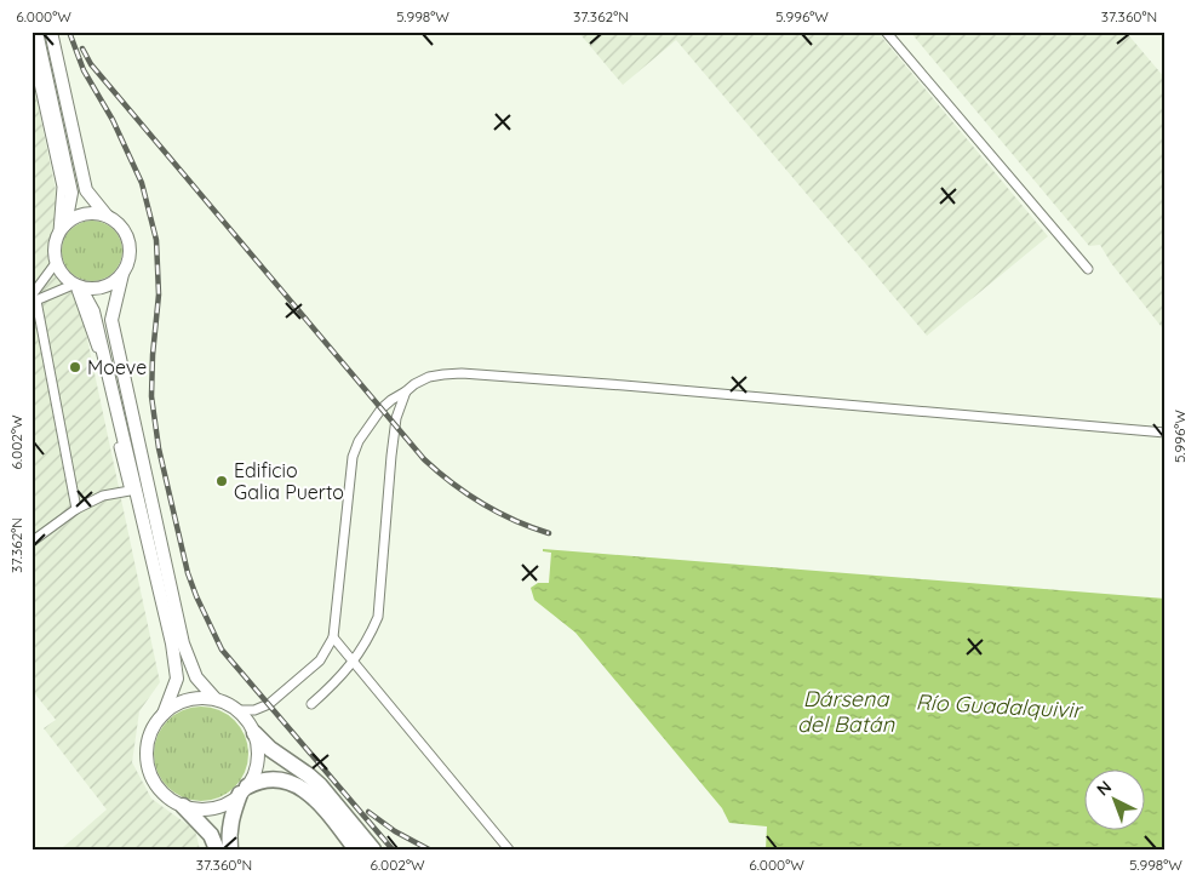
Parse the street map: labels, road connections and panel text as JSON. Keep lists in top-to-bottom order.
{
  "water": ["Dársena del Batán", "Río Guadalquivir"],
  "places": ["Moeve", "Edificio Galia Puerto"],
  "north": "top left",
  "coordinates": [
    "6.000°W",
    "5.998°W",
    "37.362°N",
    "5.996°W",
    "37.360°N",
    "6.002°W"
  ]
}
